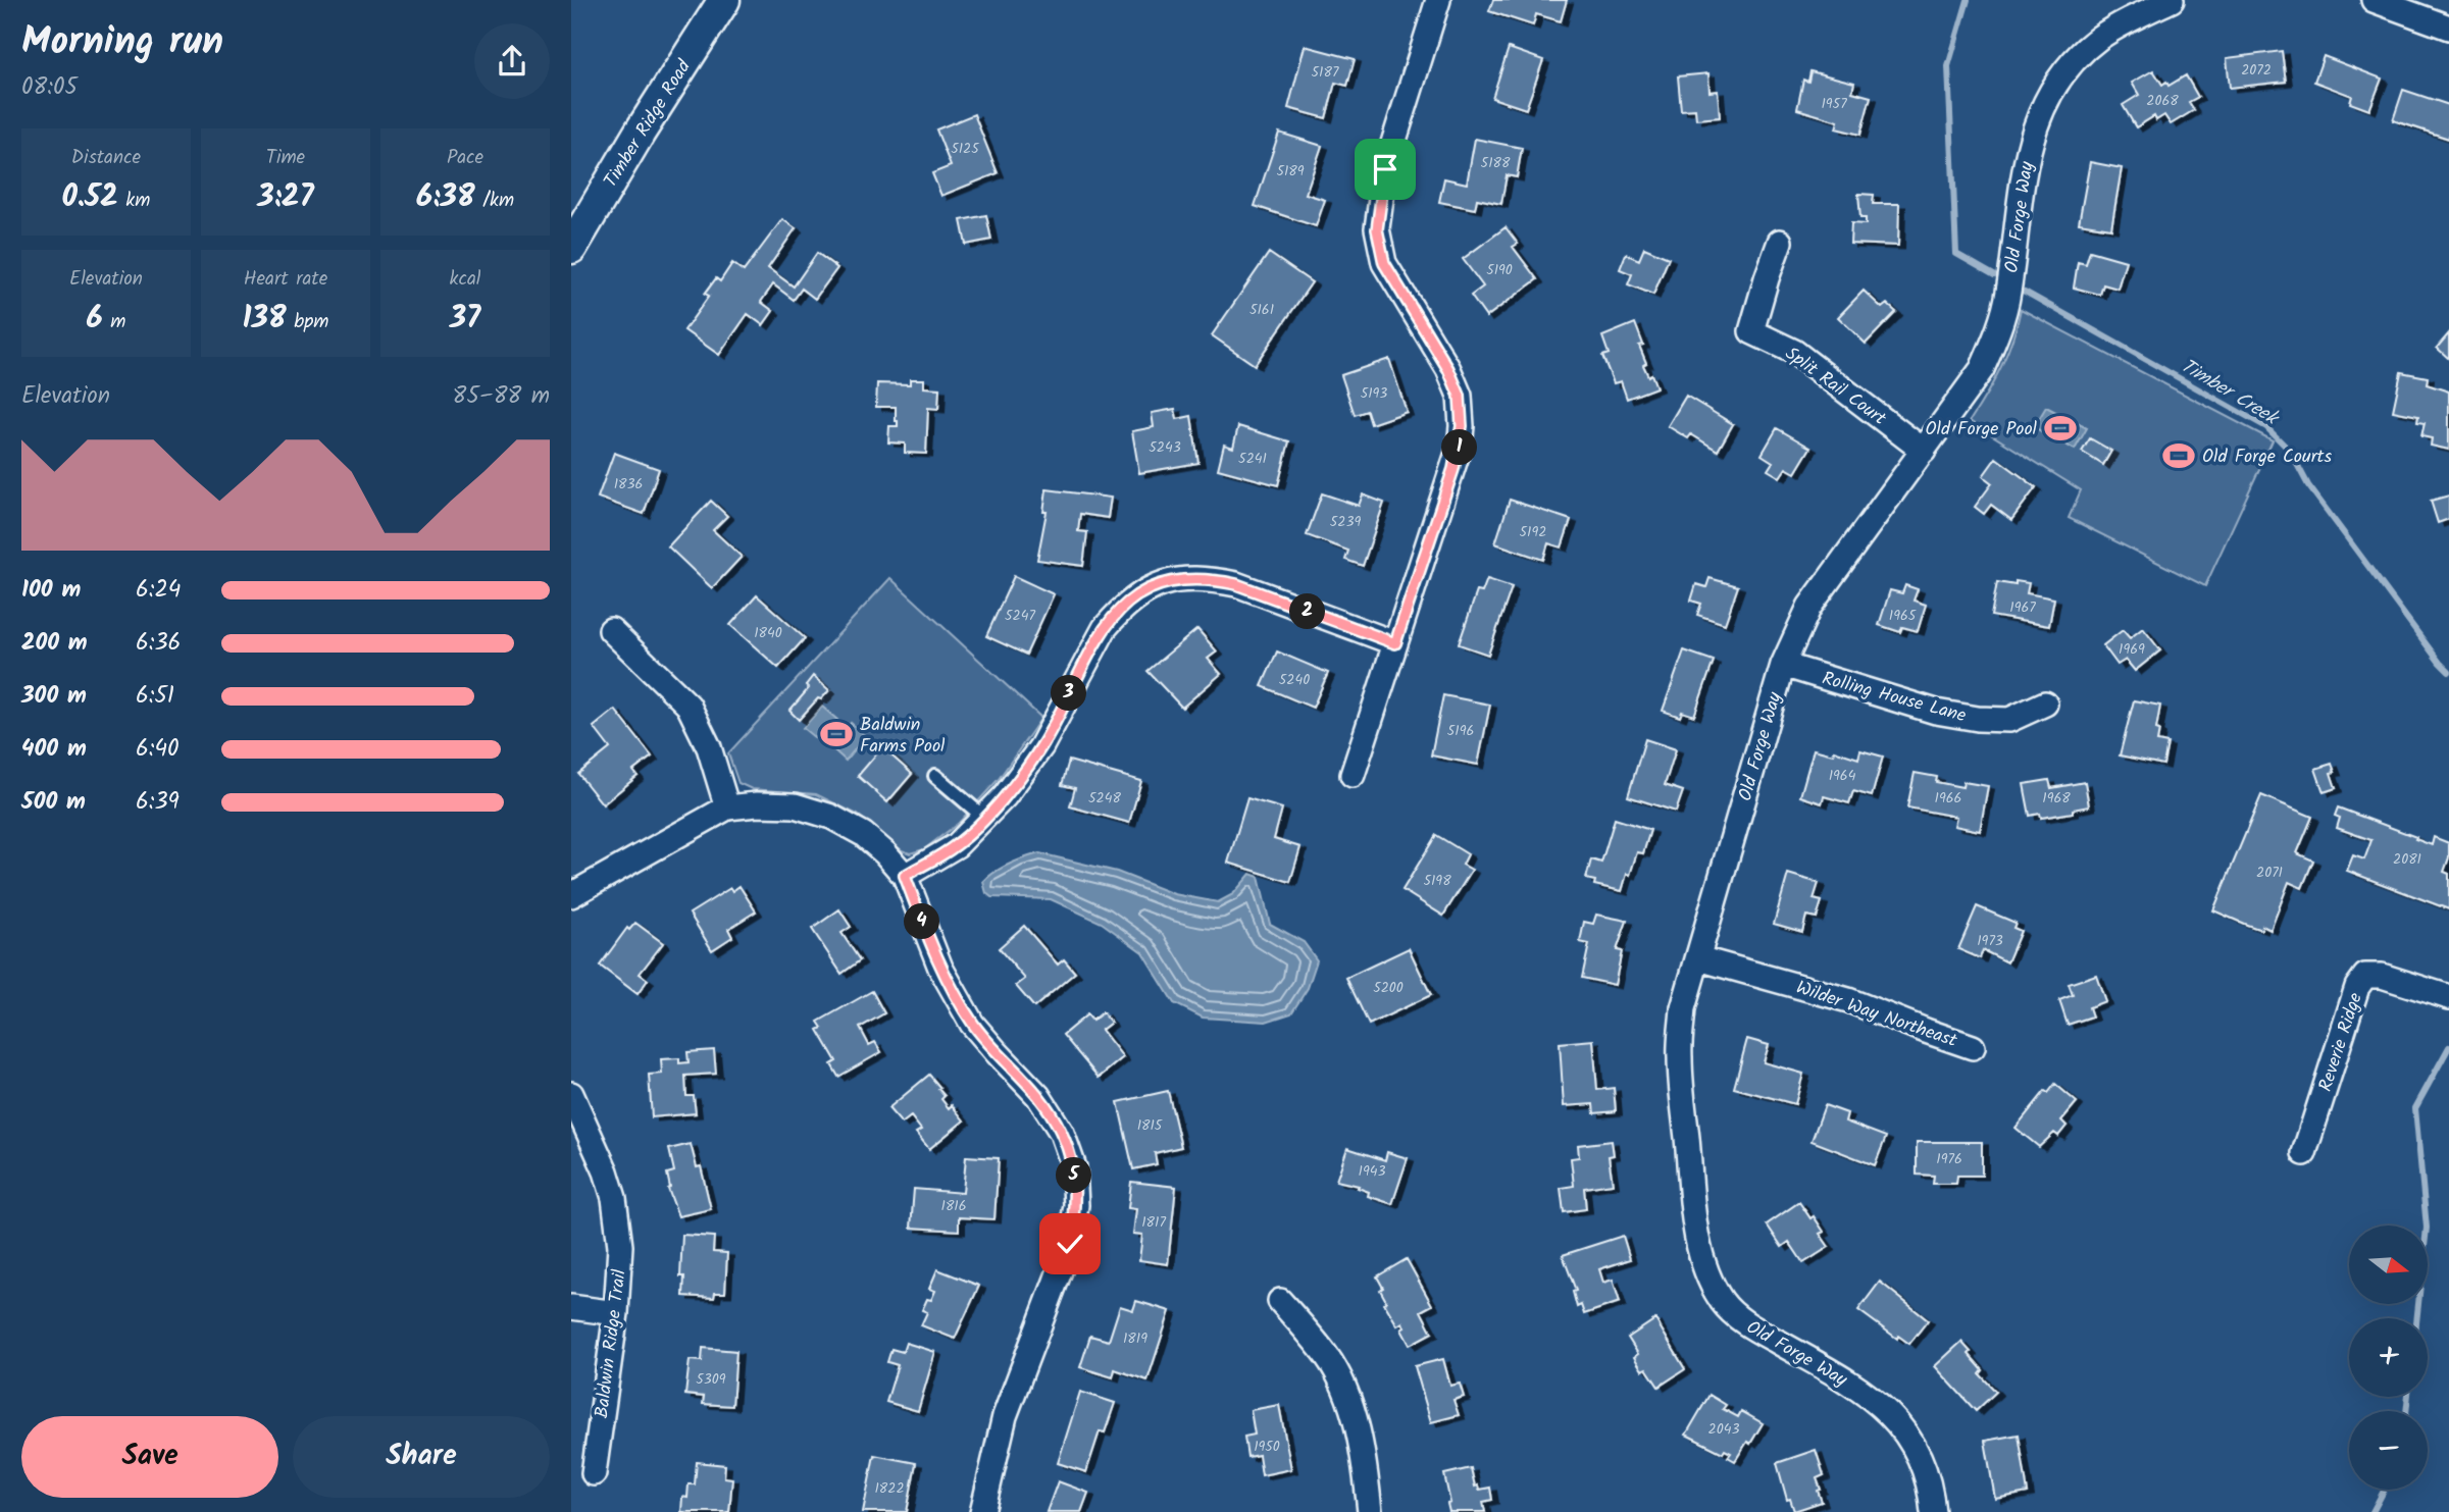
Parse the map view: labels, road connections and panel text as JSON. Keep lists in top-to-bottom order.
{
  "streets": {
    "street": [
      "Timber Ridge Road",
      "Old Forge Way",
      "Split Rail Court",
      "Rolling House Lane",
      "Wilder Way Northeast",
      "Reverie Ridge",
      "Baldwin Ridge Trail"
    ]
  },
  "crossings": [
    ["Old Forge Way", "Split Rail Court"],
    ["Old Forge Way", "Rolling House Lane"],
    ["Old Forge Way", "Wilder Way Northeast"]
  ],
  "water": ["Timber Creek"],
  "places": {
    "sports": ["Old Forge Pool", "Old Forge Courts", "Baldwin Farms Pool"]
  },
  "house_numbers": [
    "2072",
    "5187",
    "2068",
    "1957",
    "5125",
    "5188",
    "5189",
    "5190",
    "5161",
    "5193",
    "5243",
    "5241",
    "1836",
    "5239",
    "5192",
    "1967",
    "5247",
    "1965",
    "1840",
    "1969",
    "5240",
    "5196",
    "1964",
    "5248",
    "1966",
    "1968",
    "2081",
    "2071",
    "5198",
    "1973",
    "5200",
    "1815",
    "1976",
    "1943",
    "1816",
    "1817",
    "1819",
    "5309",
    "2043",
    "1950",
    "1822"
  ],
  "north": "right",
  "page": {
    "heading": ["Morning run", "08:05"],
    "stats": [
      ["Distance", "0.52 km"],
      ["Time", "3:27"],
      ["Pace", "6:38 /km"],
      ["Elevation", "6 m"],
      ["Heart rate", "138 bpm"],
      ["kcal", "37"]
    ],
    "chart": ["Elevation", "85–88 m"],
    "pins": [
      "1",
      "2",
      "3",
      "4",
      "5"
    ],
    "list": [
      {
        "name": "100 m",
        "note": "6:24"
      },
      {
        "name": "200 m",
        "note": "6:36"
      },
      {
        "name": "300 m",
        "note": "6:51"
      },
      {
        "name": "400 m",
        "note": "6:40"
      },
      {
        "name": "500 m",
        "note": "6:39"
      }
    ],
    "map_buttons": ["+", "−"],
    "buttons": ["Save", "Share"]
  }
}
